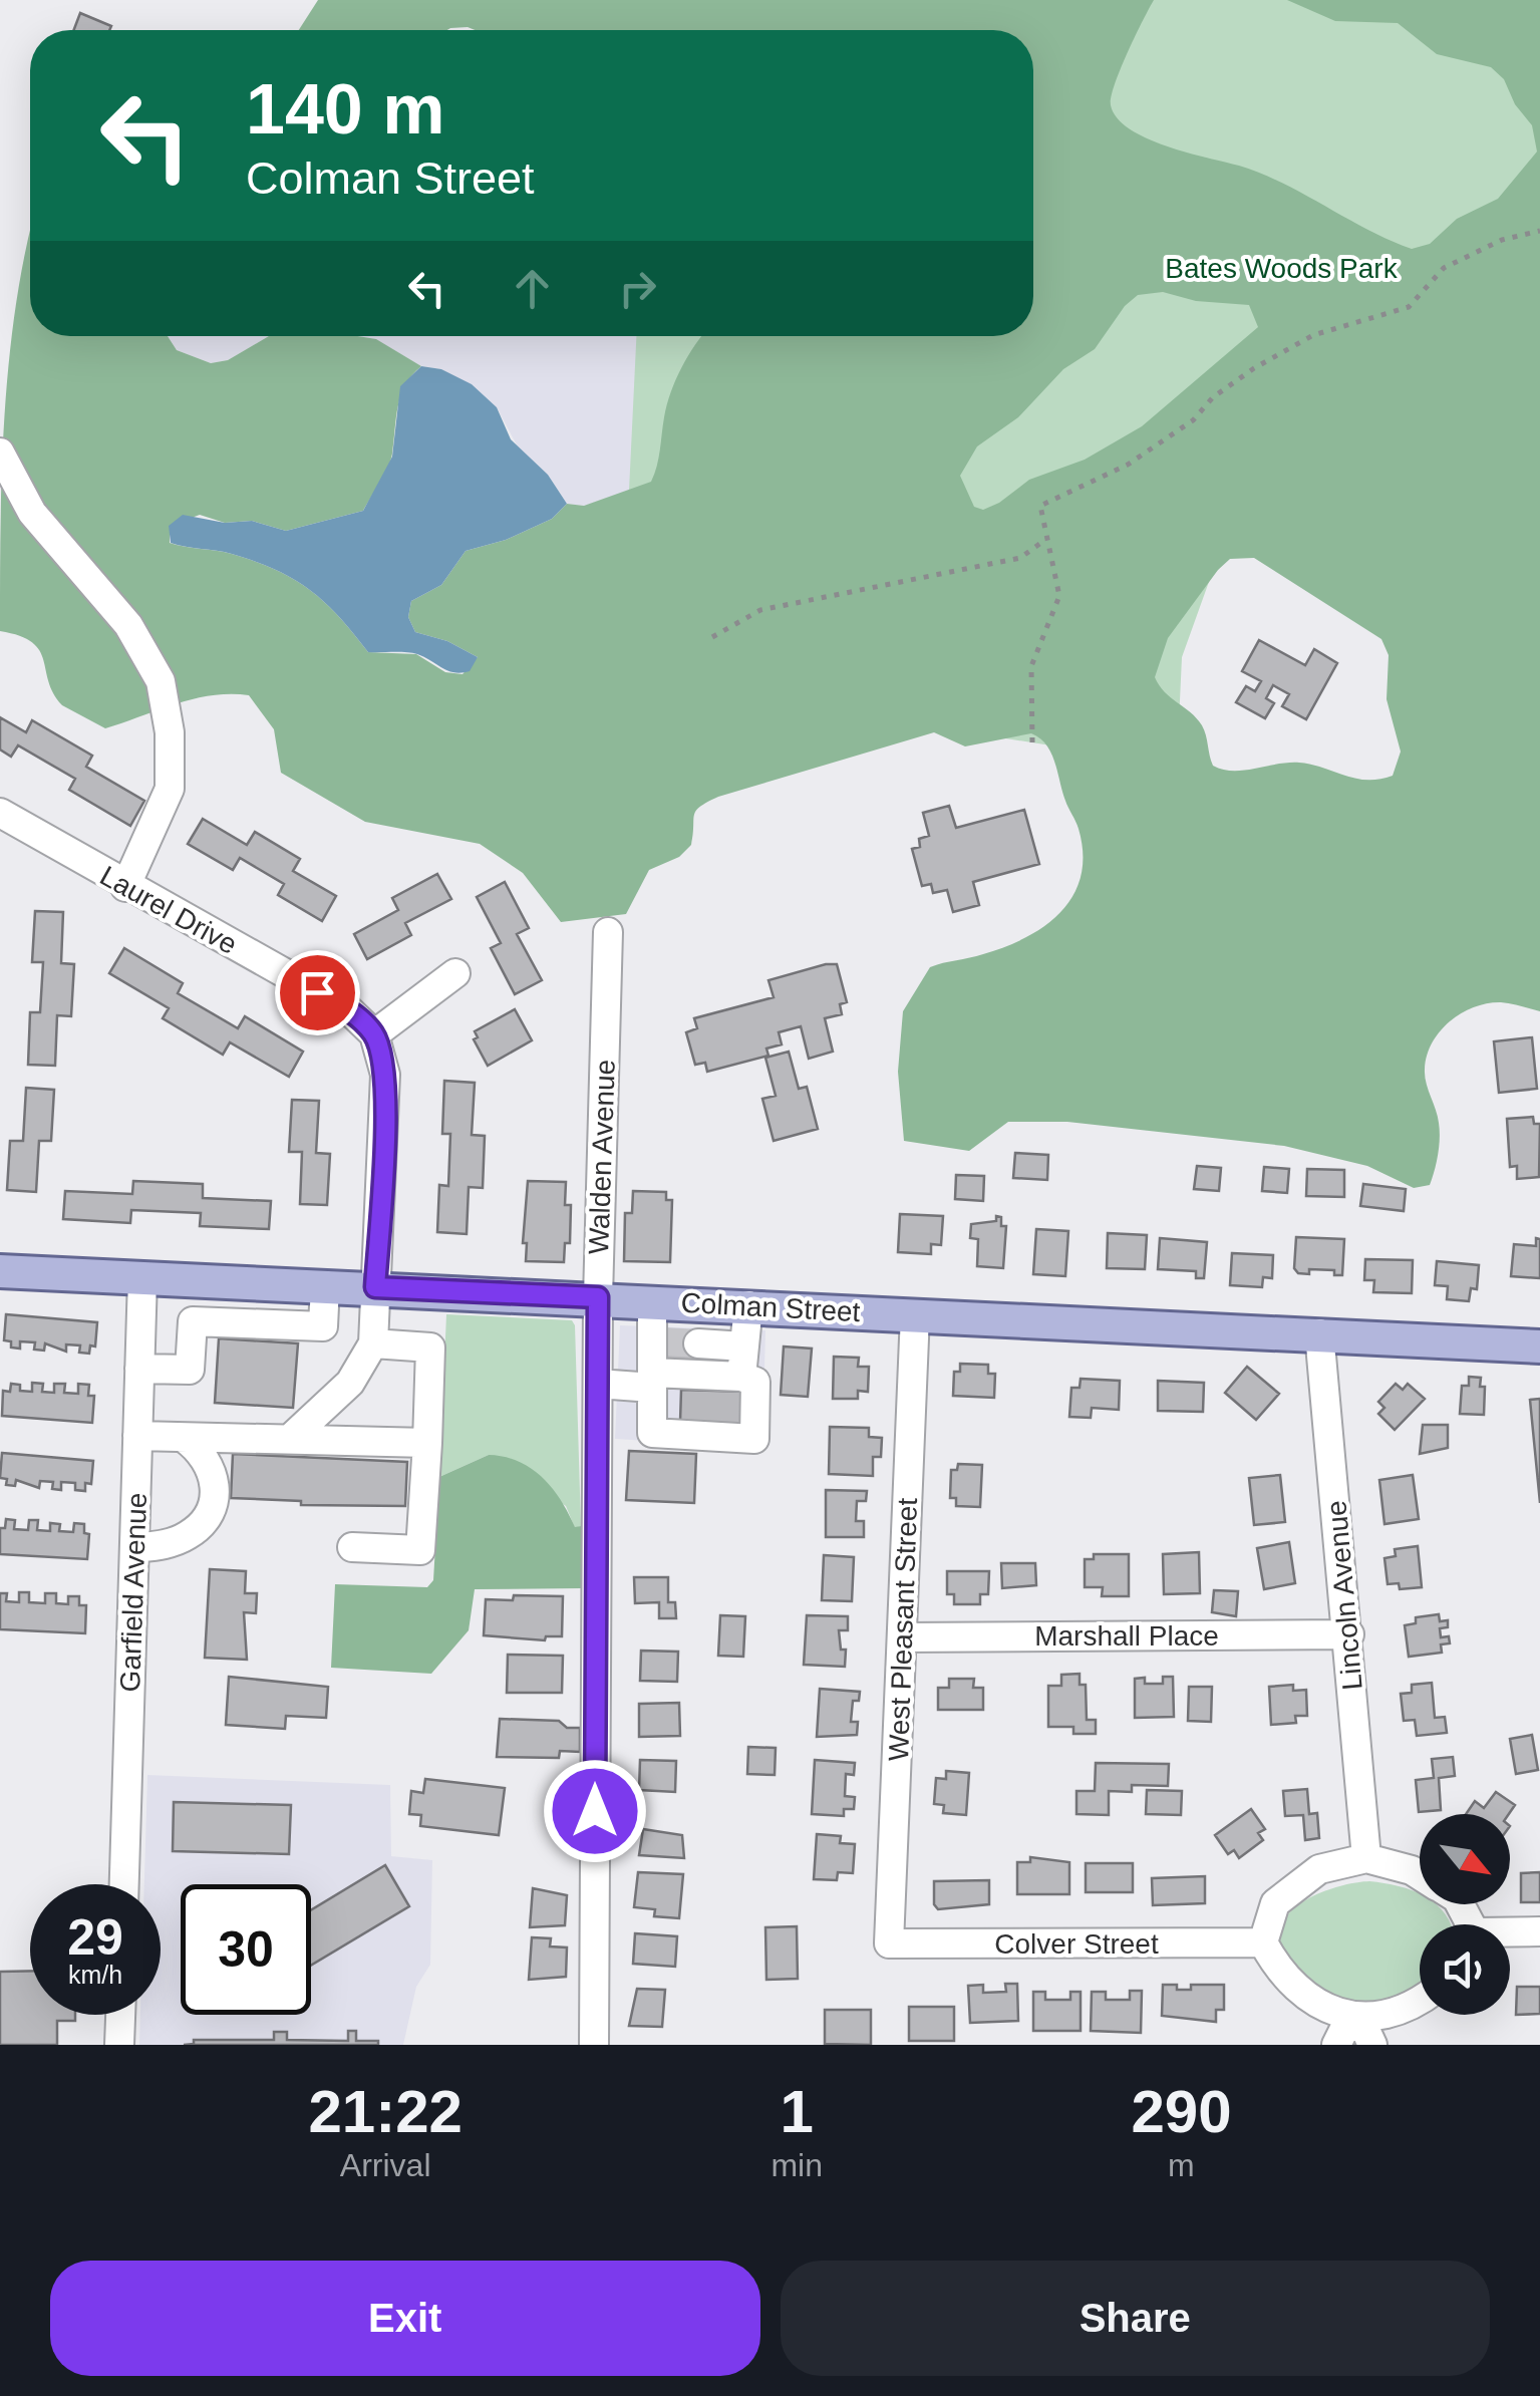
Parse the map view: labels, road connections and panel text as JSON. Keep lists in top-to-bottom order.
{
  "streets": {
    "main road": ["Colman Street"],
    "street": [
      "Laurel Drive",
      "Walden Avenue",
      "Garfield Avenue",
      "Lincoln Avenue",
      "West Pleasant Street",
      "Marshall Place",
      "Colver Street"
    ]
  },
  "crossings": [
    ["Walden Avenue", "Colman Street"],
    ["Colman Street", "Garfield Avenue"],
    ["Colman Street", "Lincoln Avenue"],
    ["Colman Street", "West Pleasant Street"],
    ["Lincoln Avenue", "Marshall Place"],
    ["West Pleasant Street", "Marshall Place"],
    ["West Pleasant Street", "Colver Street"]
  ],
  "parks": ["Bates Woods Park"],
  "north": "bottom right",
  "page": {
    "turn": ["140 m", "Colman Street"],
    "speed": "29 km/h",
    "limit": "30",
    "eta": [
      "21:22",
      "Arrival",
      "1",
      "min",
      "290",
      "m"
    ],
    "buttons": ["Exit", "Share"]
  }
}
